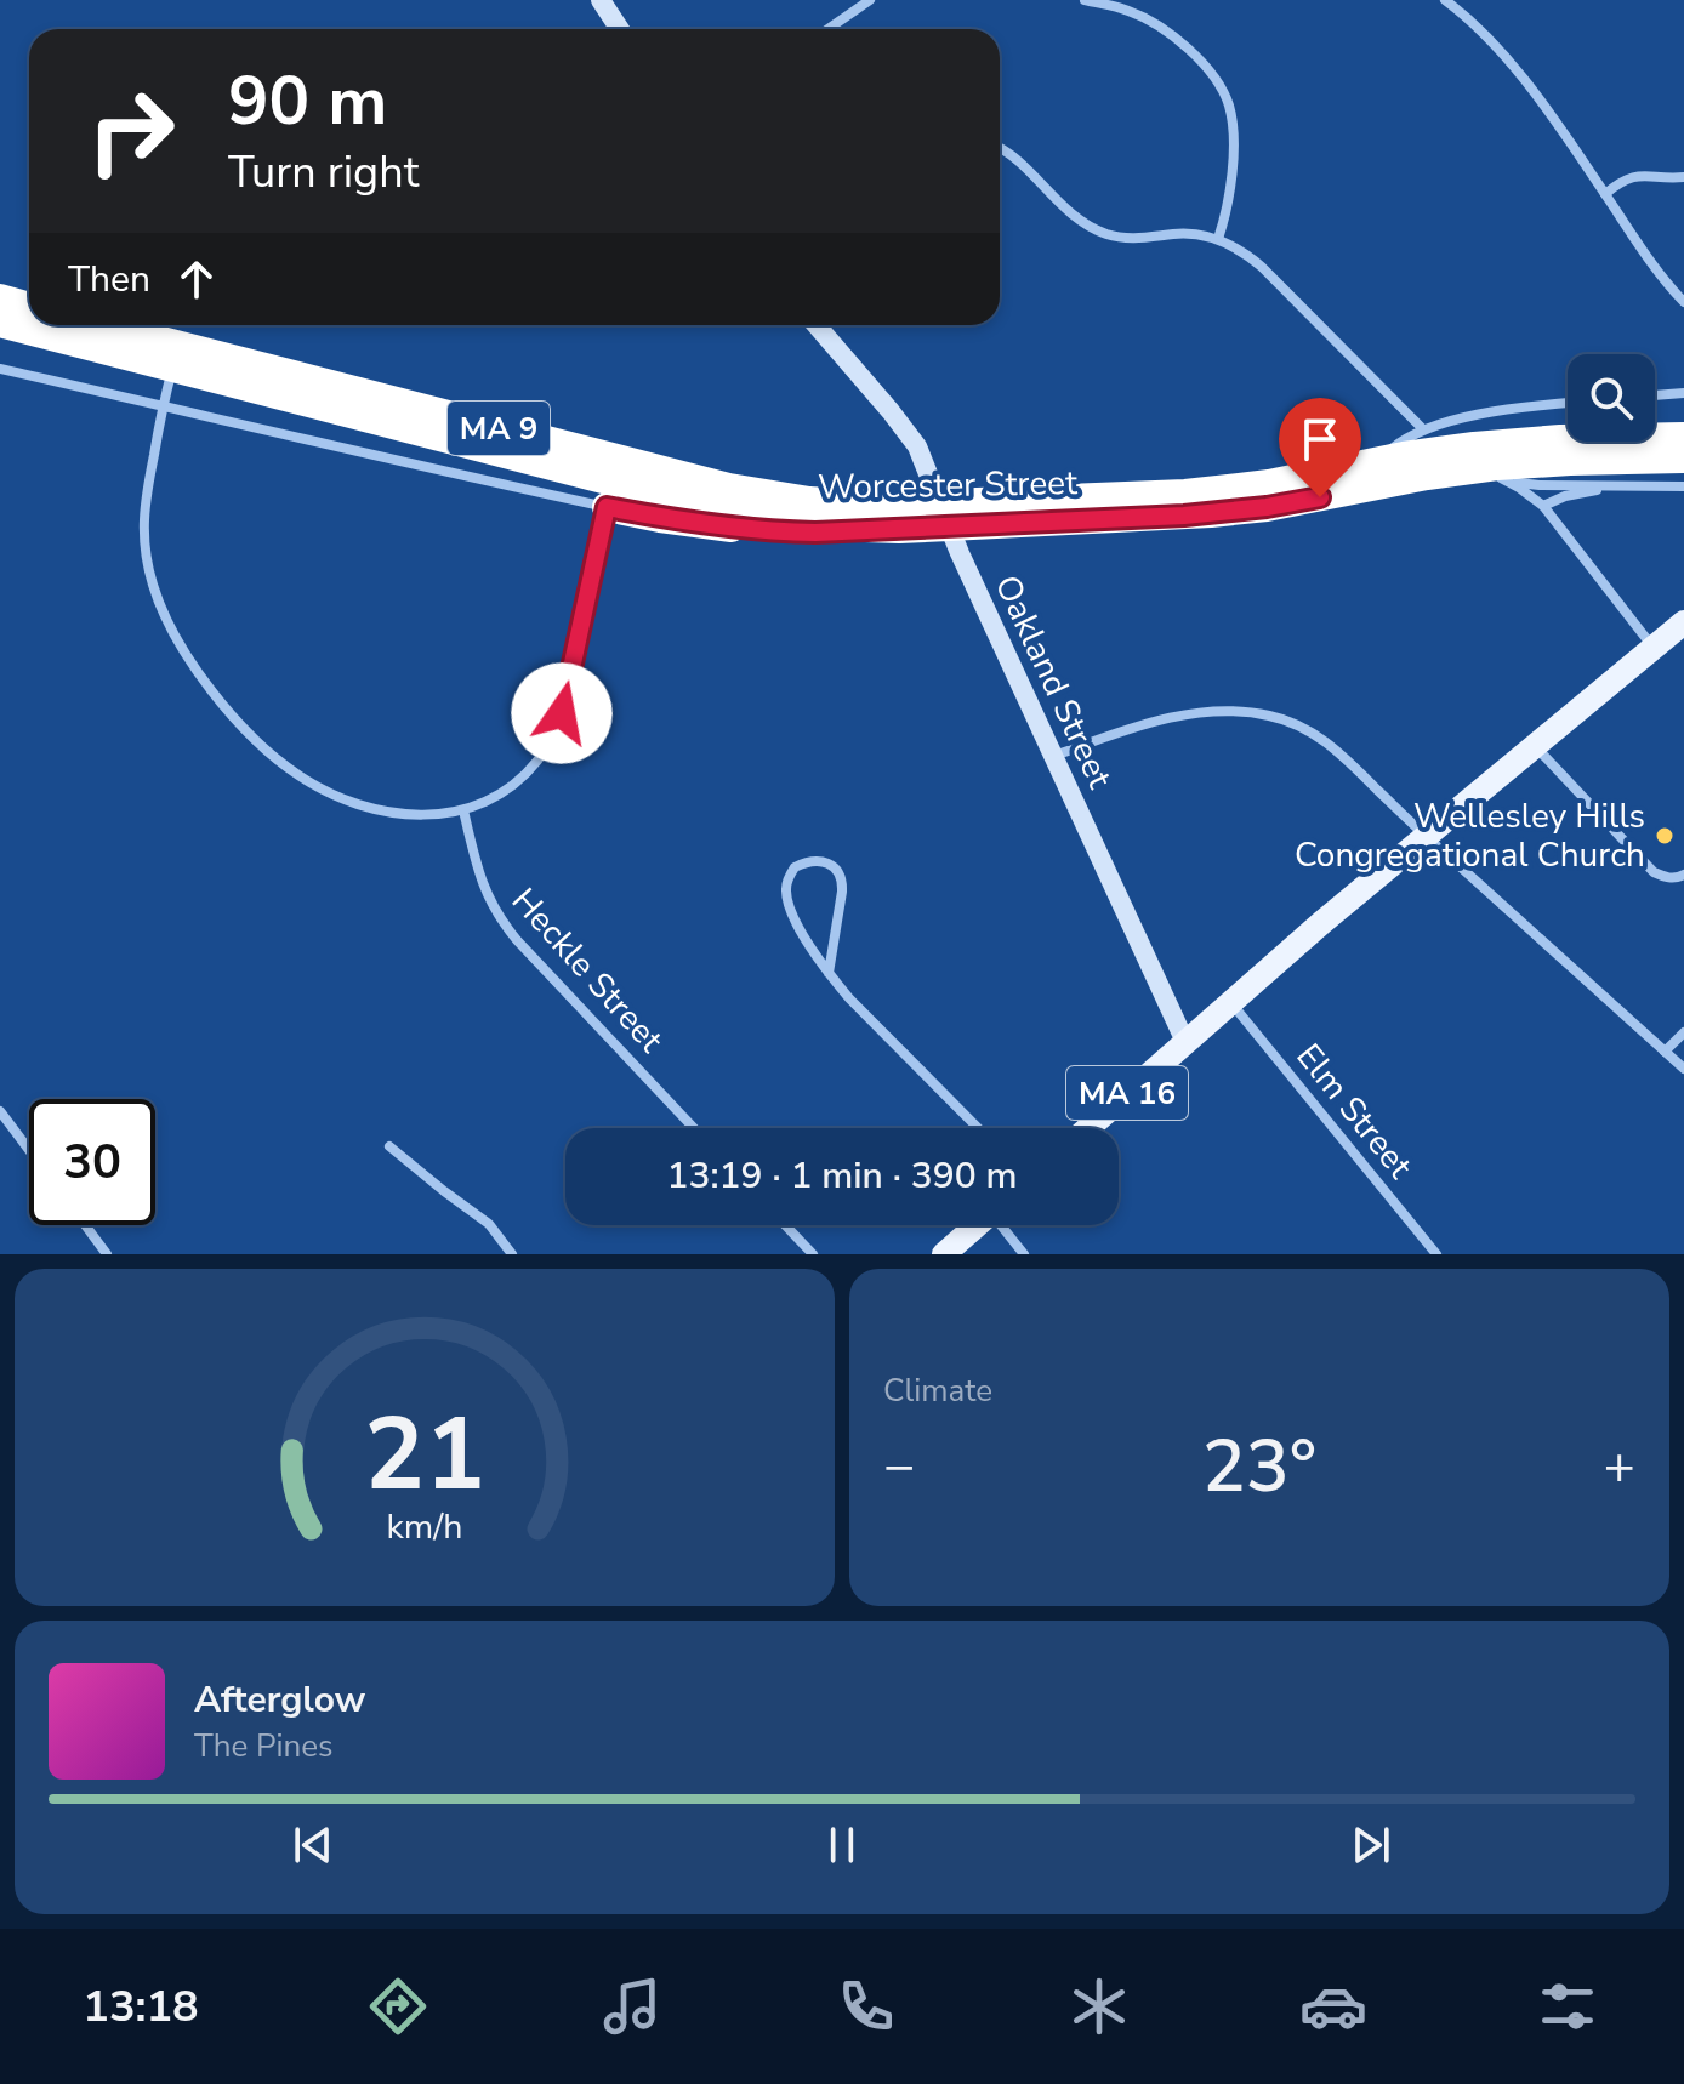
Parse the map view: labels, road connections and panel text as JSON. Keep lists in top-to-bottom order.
{
  "streets": {
    "highway": ["MA 9", "Worcester Street"],
    "main road": ["MA 16"],
    "street": ["Oakland Street", "Heckle Street", "Elm Street"]
  },
  "crossings": [
    ["Worcester Street", "Oakland Street"],
    ["Oakland Street", "MA 16"],
    ["MA 16", "Elm Street"]
  ],
  "places": ["Wellesley Hills Congregational Church"],
  "page": {
    "turn": ["90 m", "Turn right"],
    "then": "Then",
    "limit": "30",
    "trip": "13:19 · 1 min · 390 m",
    "tile": "Climate",
    "heat": ["−", "23°", "+"],
    "song": ["Afterglow", "The Pines"],
    "tabs": "13:18",
    "gauge": ["21", "km/h"]
  }
}
